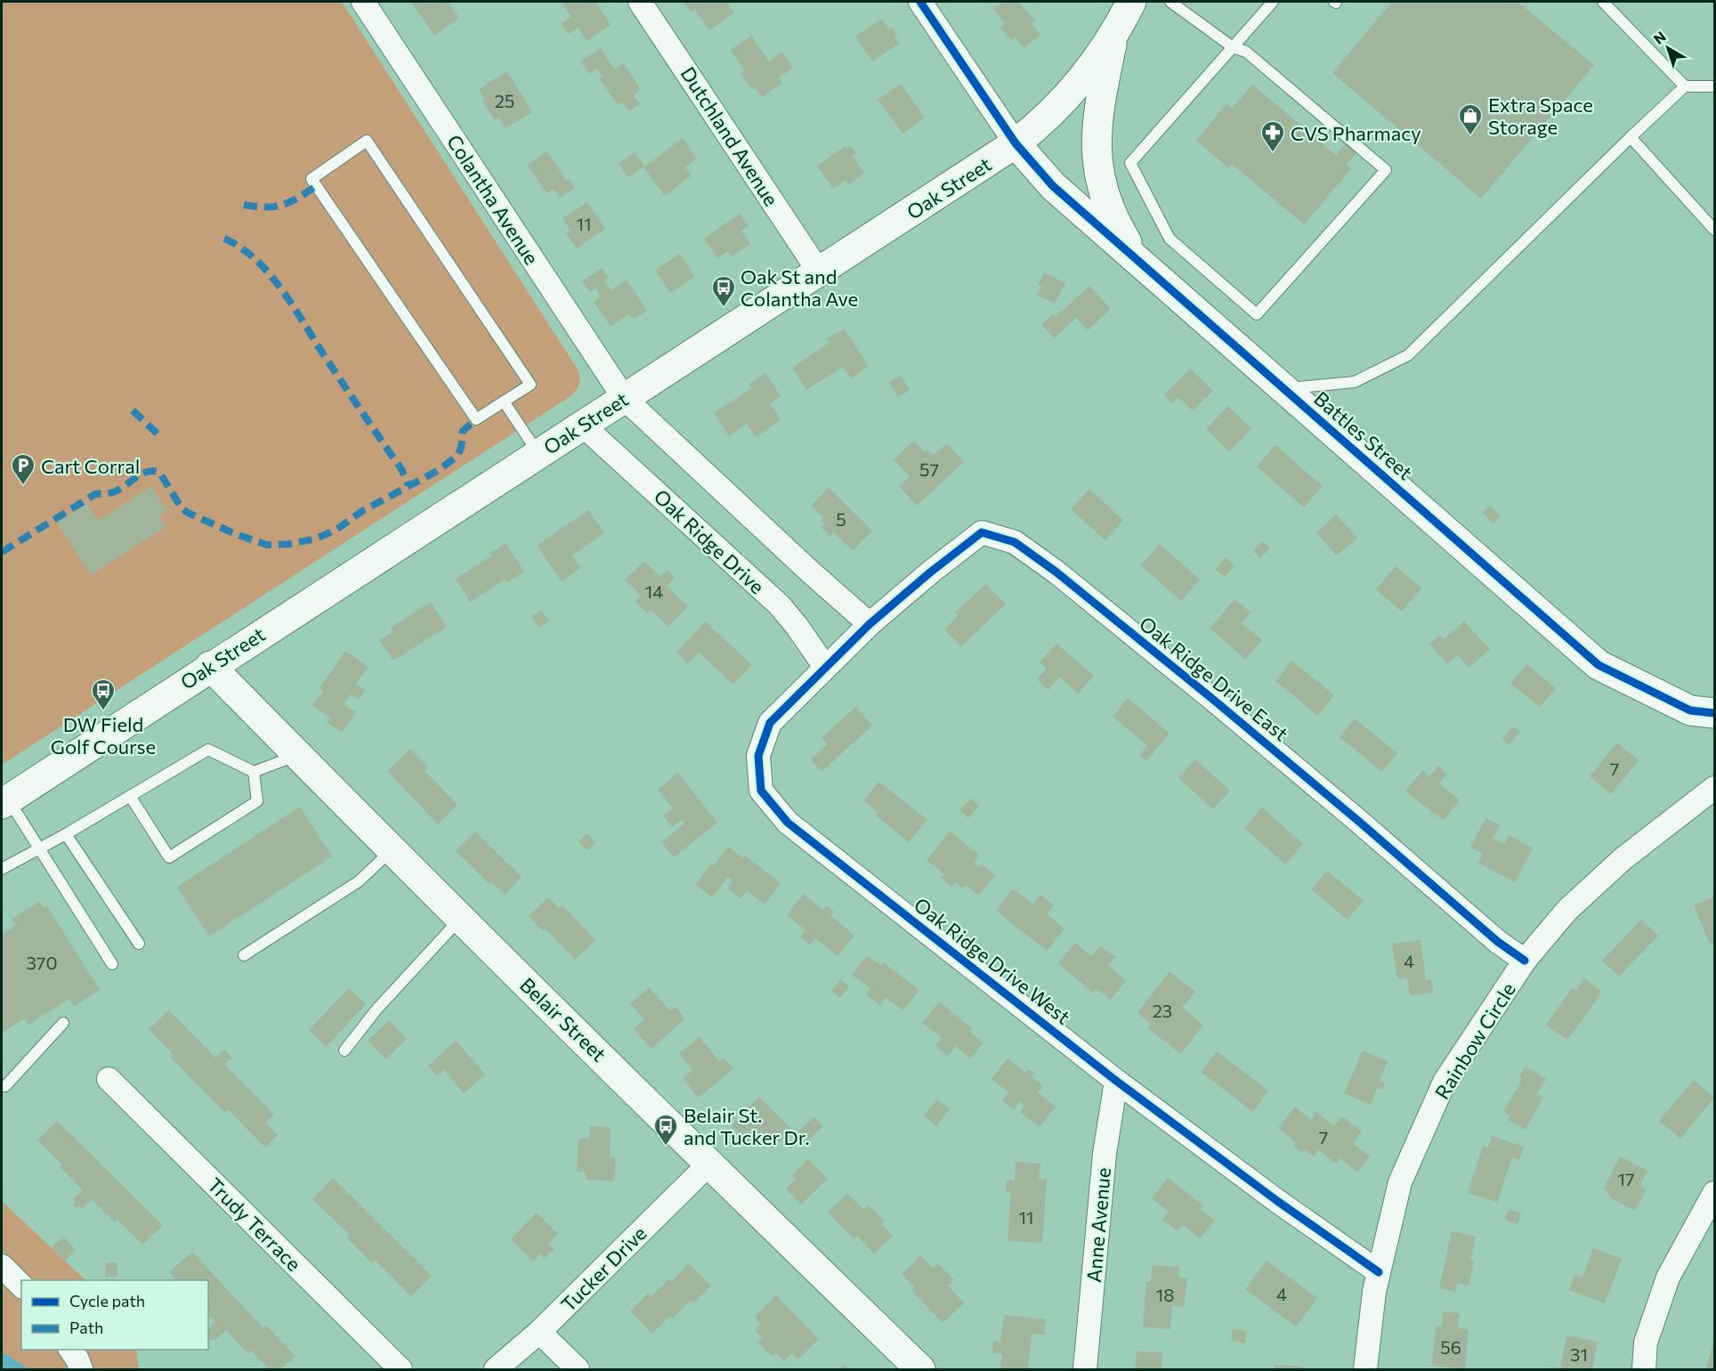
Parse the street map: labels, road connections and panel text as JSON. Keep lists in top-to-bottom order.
{
  "streets": {
    "main road": ["Oak Street", "Battles Street", "Belair Street"],
    "street": [
      "Dutchland Avenue",
      "Colantha Avenue",
      "Oak Ridge Drive",
      "Oak Ridge Drive East",
      "Oak Ridge Drive West",
      "Rainbow Circle",
      "Trudy Terrace",
      "Anne Avenue",
      "Tucker Drive"
    ]
  },
  "crossings": [
    ["Dutchland Avenue", "Oak Street"],
    ["Oak Street", "Colantha Avenue"],
    ["Oak Street", "Battles Street"],
    ["Oak Street", "Oak Ridge Drive"],
    ["Oak Street", "Belair Street"],
    ["Oak Ridge Drive", "Oak Ridge Drive West"],
    ["Oak Ridge Drive East", "Oak Ridge Drive West"],
    ["Oak Ridge Drive East", "Rainbow Circle"],
    ["Oak Ridge Drive West", "Rainbow Circle"],
    ["Oak Ridge Drive West", "Anne Avenue"],
    ["Belair Street", "Tucker Drive"]
  ],
  "places": {
    "shop": ["Extra Space Storage"],
    "pharmacy": ["CVS Pharmacy"],
    "bus stop": ["Oak St and Colantha Ave", "DW Field Golf Course", "Belair St. and Tucker Dr."],
    "parking": ["Cart Corral"]
  },
  "house_numbers": [
    "25",
    "11",
    "57",
    "5",
    "14",
    "7",
    "4",
    "370",
    "23",
    "7",
    "17",
    "11",
    "4",
    "18",
    "56",
    "31"
  ],
  "legend": ["Cycle path", "Path"],
  "north": "top left"
}
